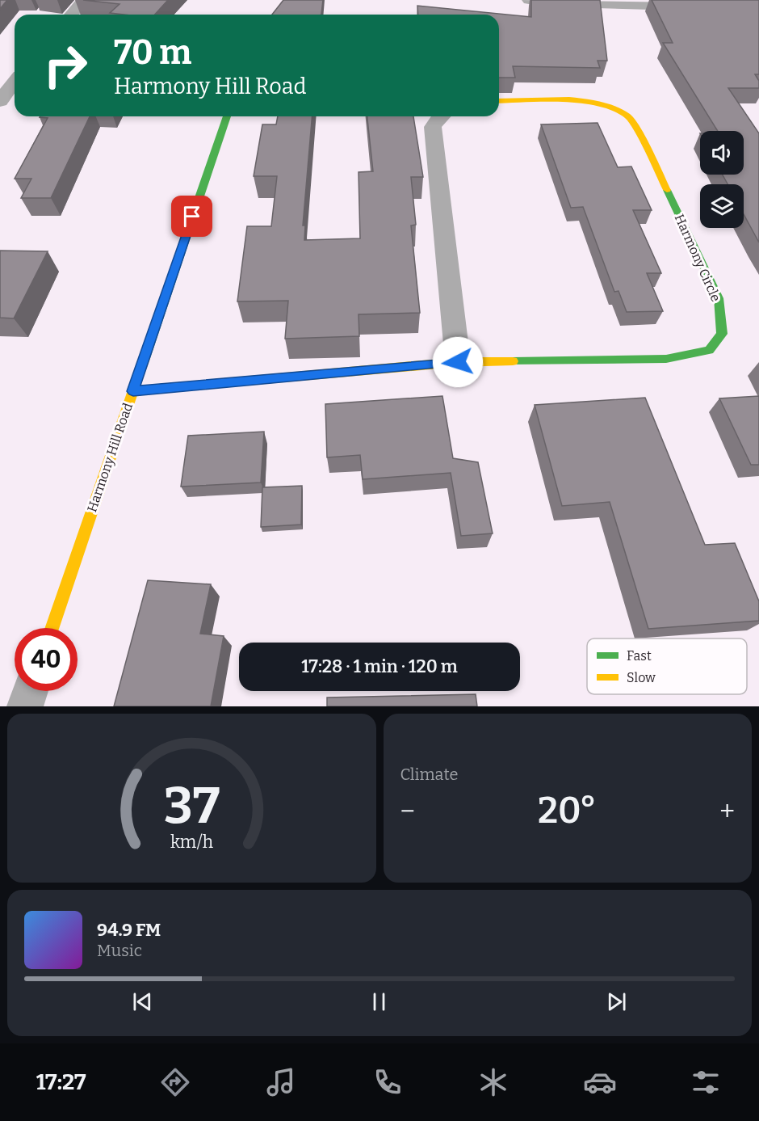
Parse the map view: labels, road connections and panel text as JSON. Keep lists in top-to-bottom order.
{
  "streets": {
    "street": ["Harmony Circle", "Harmony Hill Road"]
  },
  "crossings": [
    ["Harmony Circle", "Harmony Hill Road"]
  ],
  "legend": ["Fast", "Slow"],
  "page": {
    "turn": ["70 m", "Harmony Hill Road"],
    "limit": "40",
    "trip": "17:28 · 1 min · 120 m",
    "tile": "Climate",
    "heat": ["−", "20°", "+"],
    "song": ["94.9 FM", "Music"],
    "tabs": "17:27",
    "gauge": ["37", "km/h"]
  }
}
